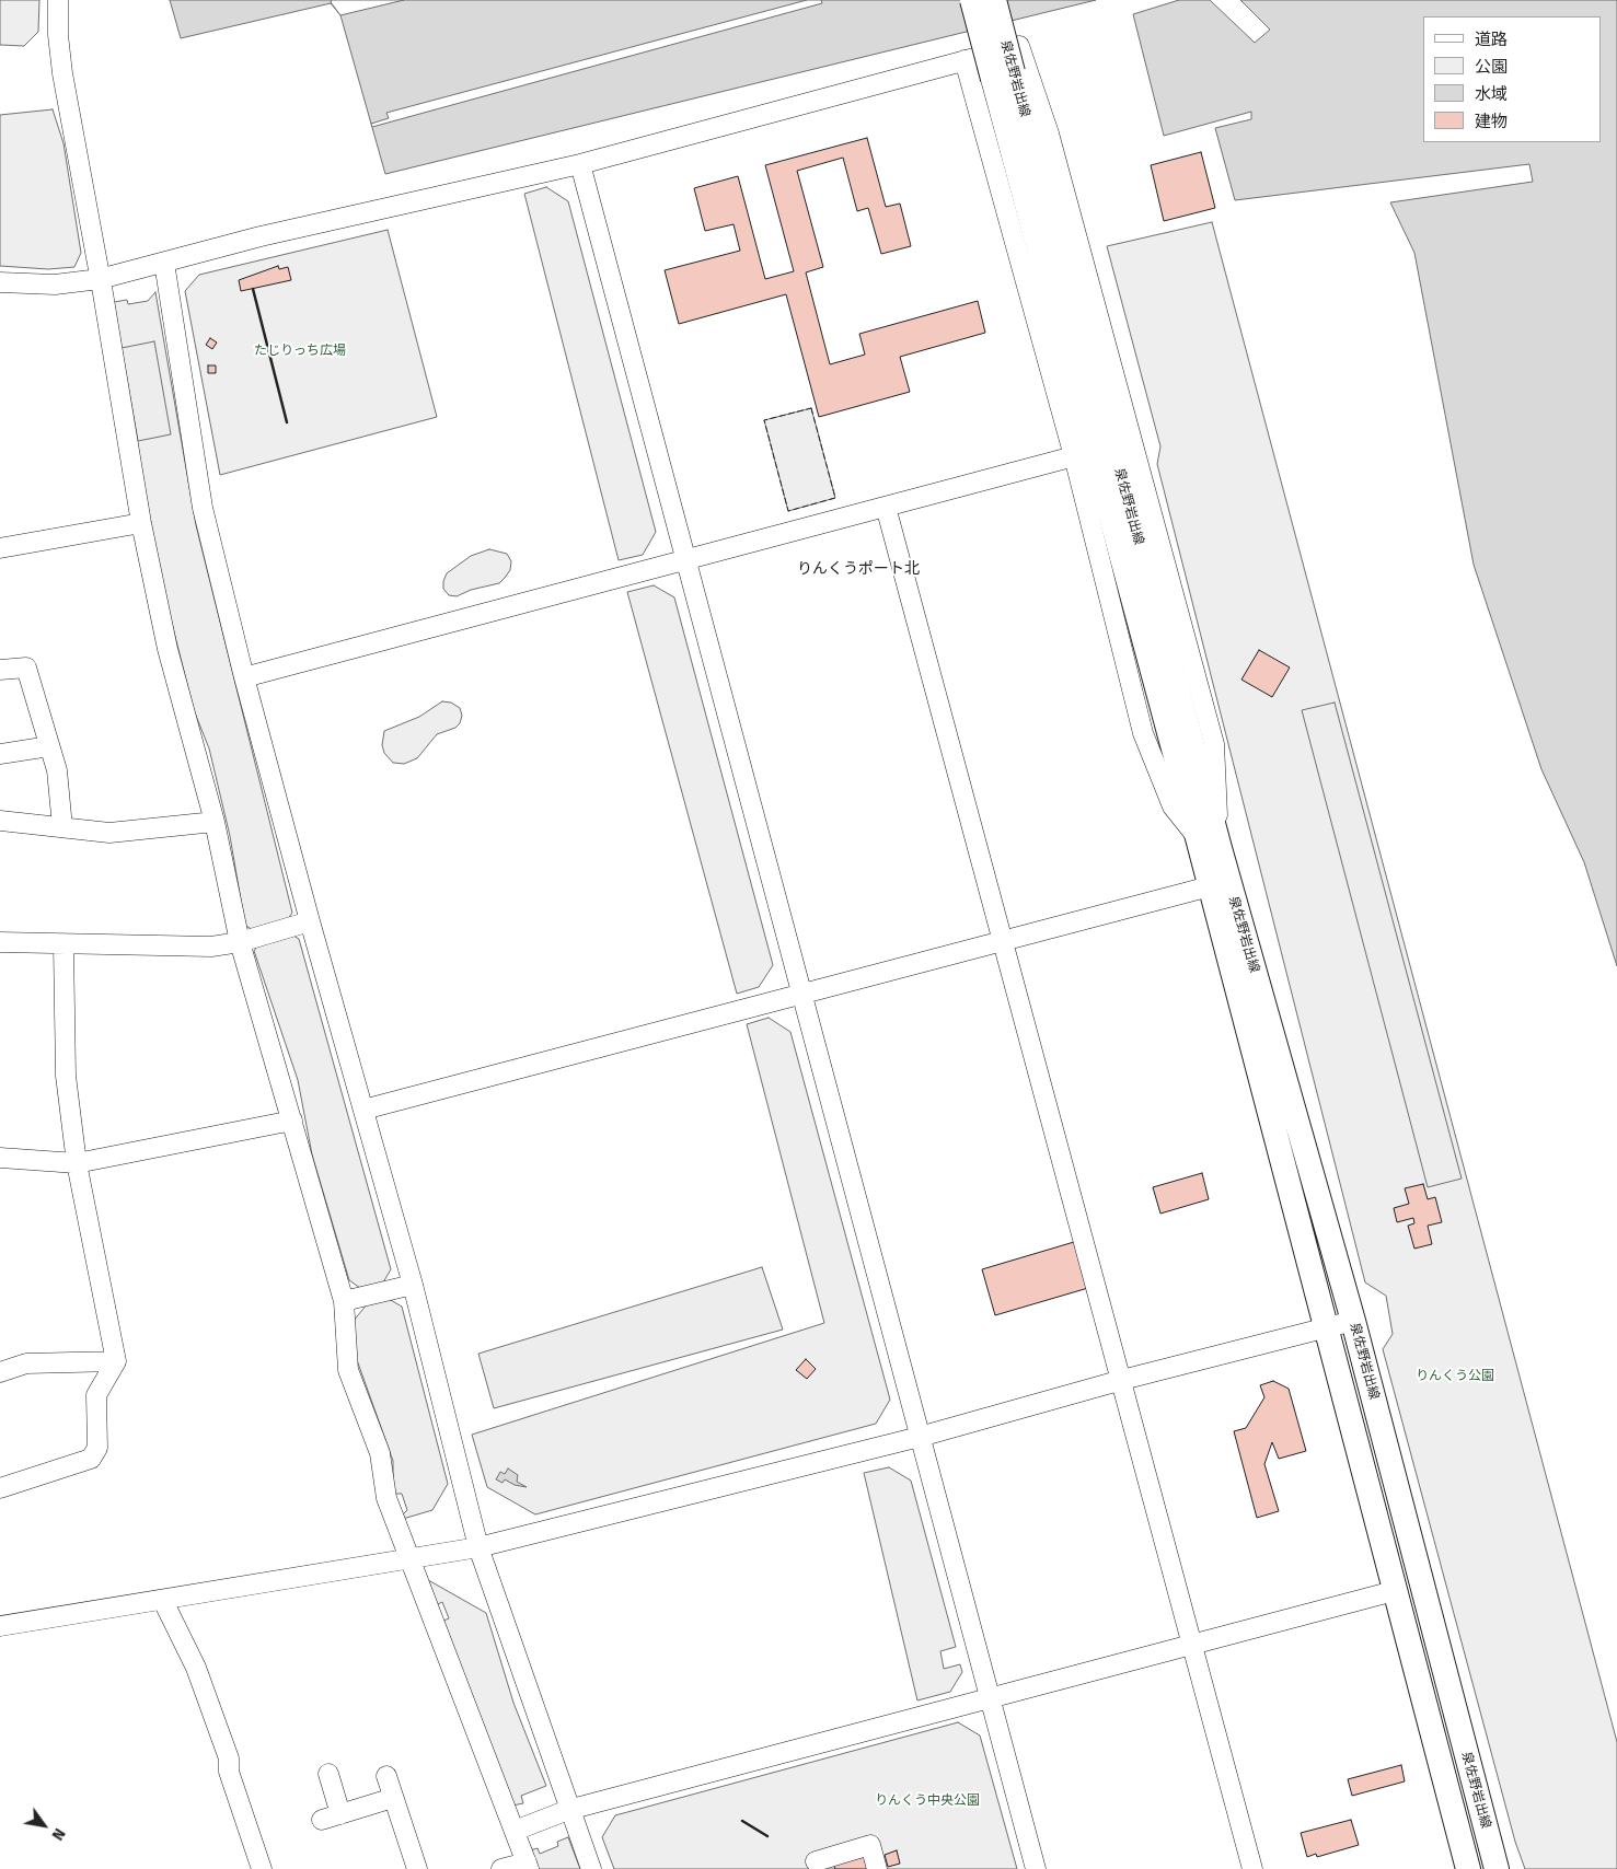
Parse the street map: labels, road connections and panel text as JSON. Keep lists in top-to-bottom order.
{
  "streets": {
    "main road": ["泉佐野岩出線"]
  },
  "districts": ["りんくうポート北"],
  "parks": ["たじりっち広場", "りんくう公園", "りんくう中央公園"],
  "legend": [
    "道路",
    "公園",
    "水域",
    "建物"
  ],
  "north": "bottom right"
}
